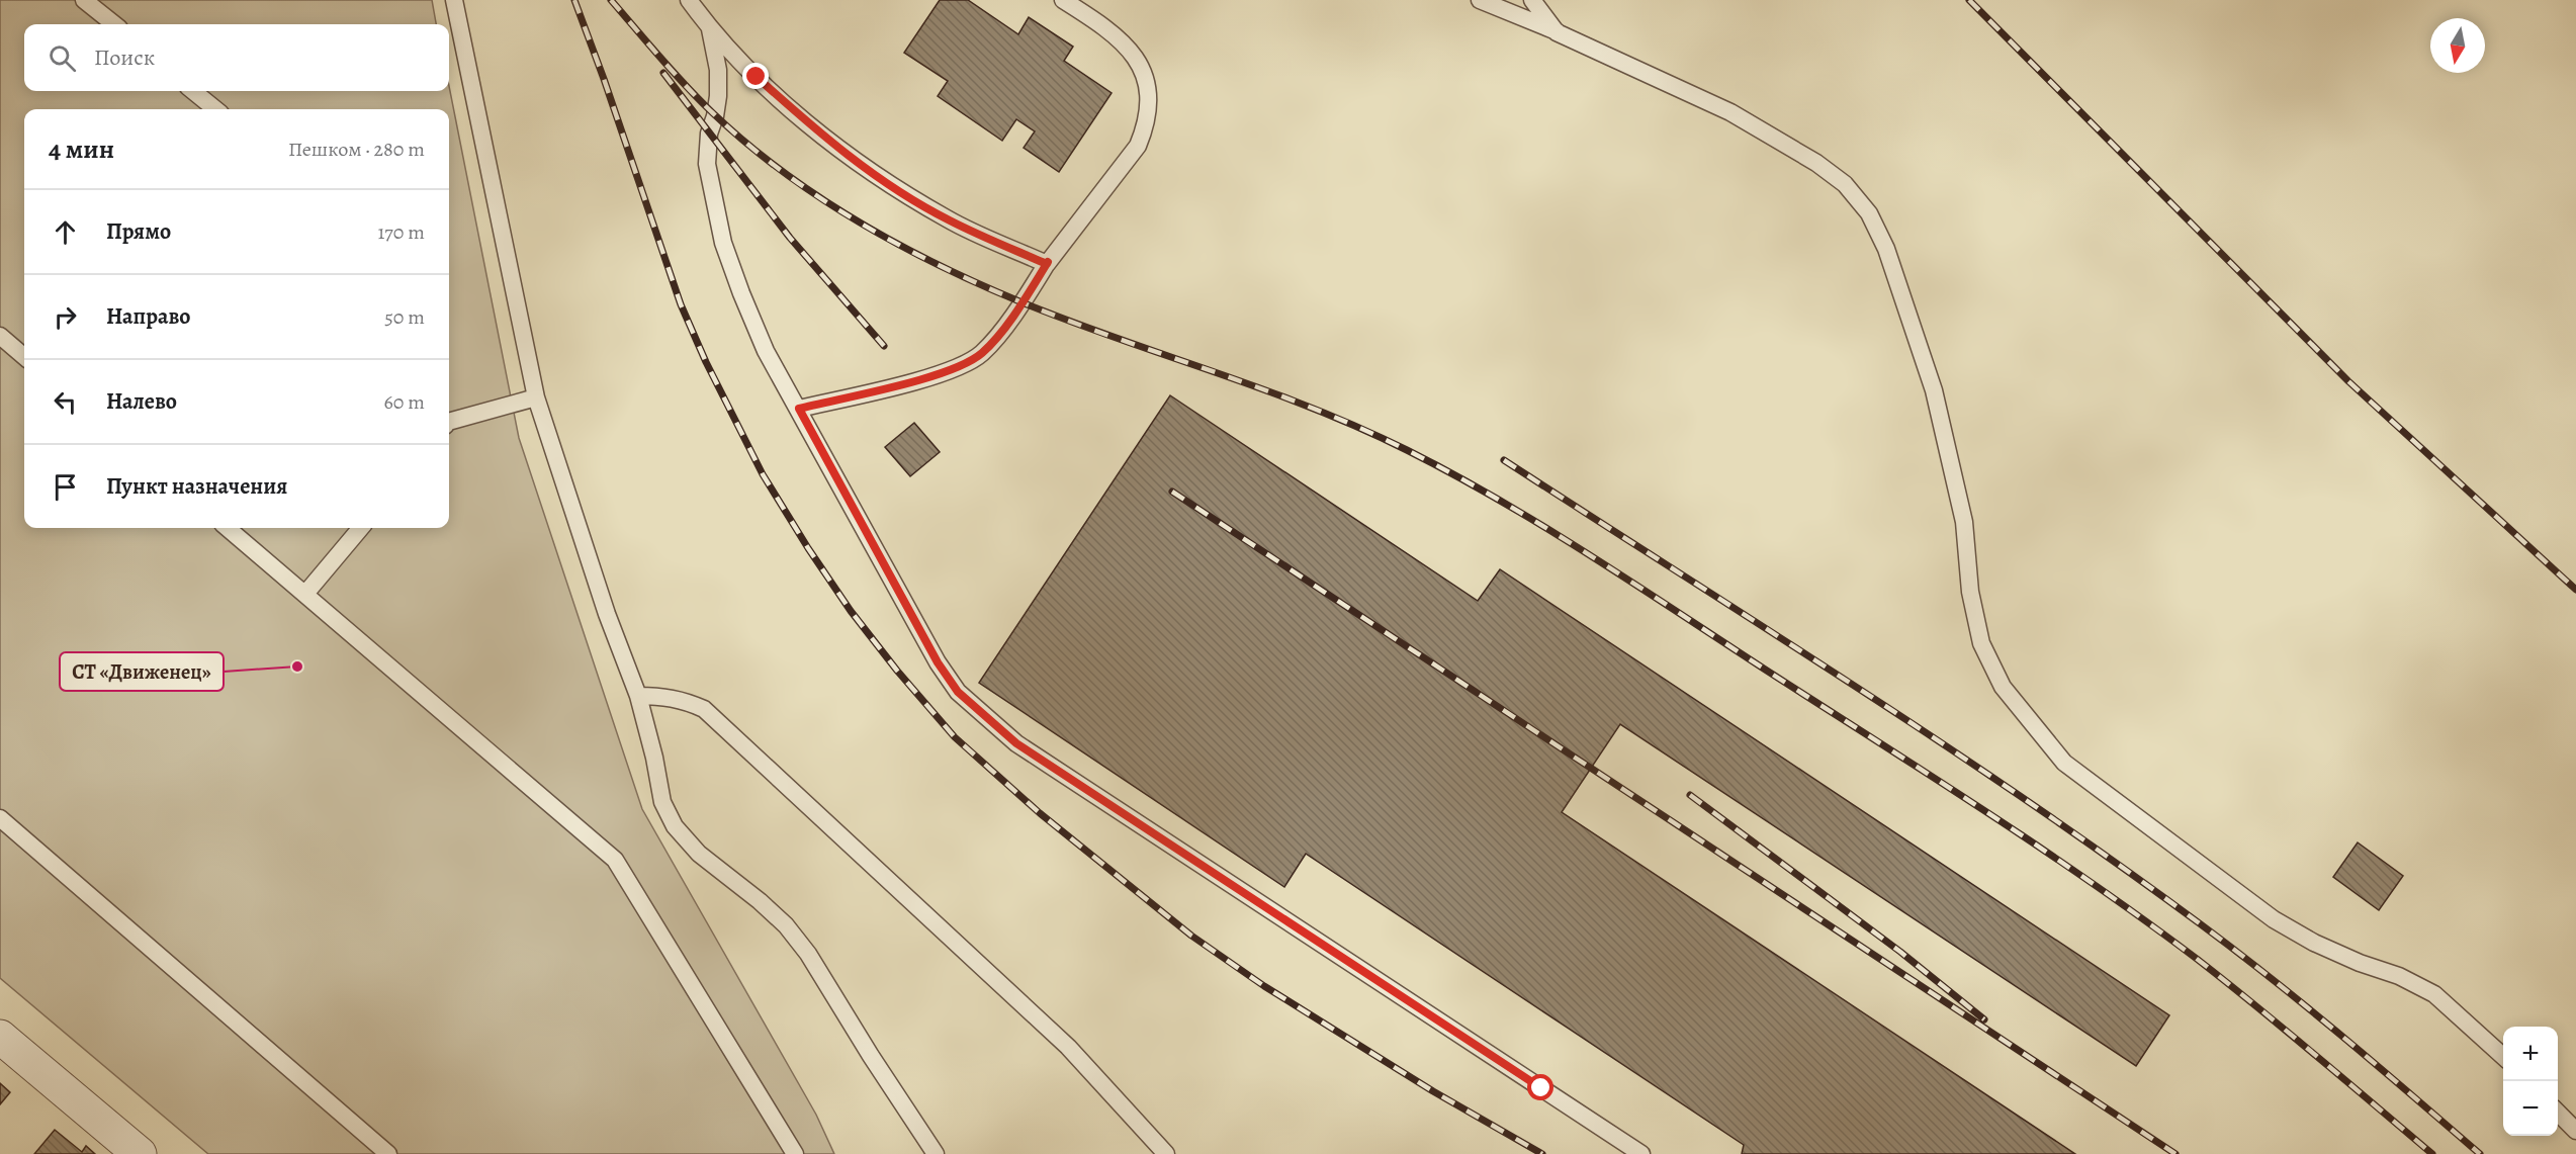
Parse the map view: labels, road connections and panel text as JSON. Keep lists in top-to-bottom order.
{
  "places": ["СТ «Движенец»"],
  "north": "bottom",
  "page": {
    "search": "Поиск",
    "heading": ["4 мин", "Пешком · 280 m"],
    "list": [
      ["Прямо", "170 m"],
      ["Направо", "50 m"],
      ["Налево", "60 m"],
      "Пункт назначения"
    ],
    "map_buttons": ["+", "−"]
  }
}
